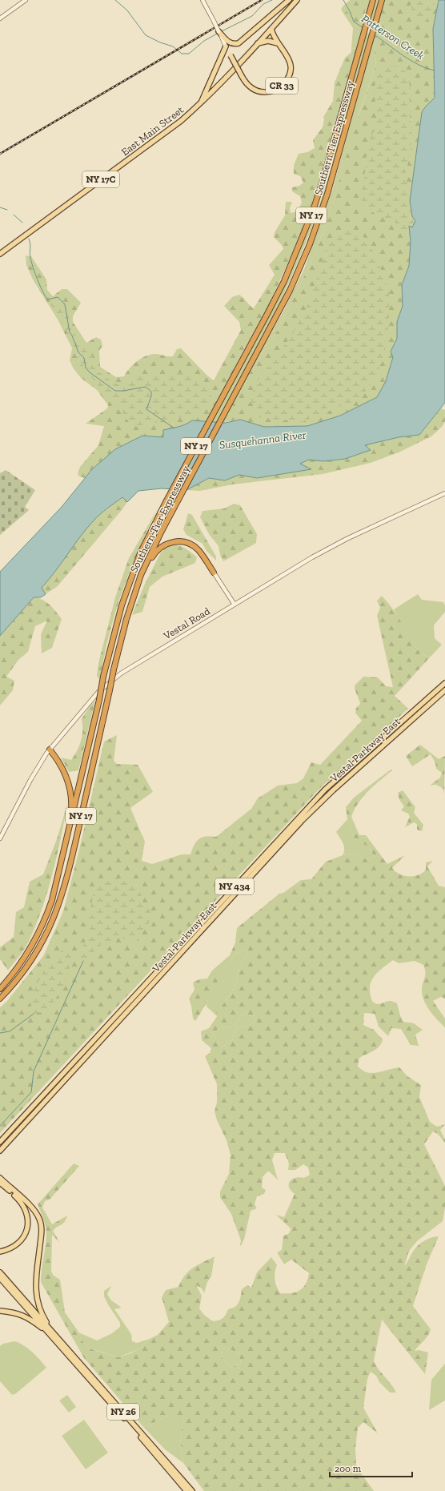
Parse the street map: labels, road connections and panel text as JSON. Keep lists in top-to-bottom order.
{
  "streets": {
    "highway": ["Southern Tier Expressway", "NY 17"],
    "main road": [
      "CR 33",
      "East Main Street",
      "NY 17C",
      "Vestal Parkway East",
      "NY 434",
      "NY 26"
    ],
    "street": ["Vestal Road"]
  },
  "crossings": [
    ["CR 33", "East Main Street"]
  ],
  "water": ["Patterson Creek", "Susquehanna River"],
  "scale_bar": "200 m"
}
